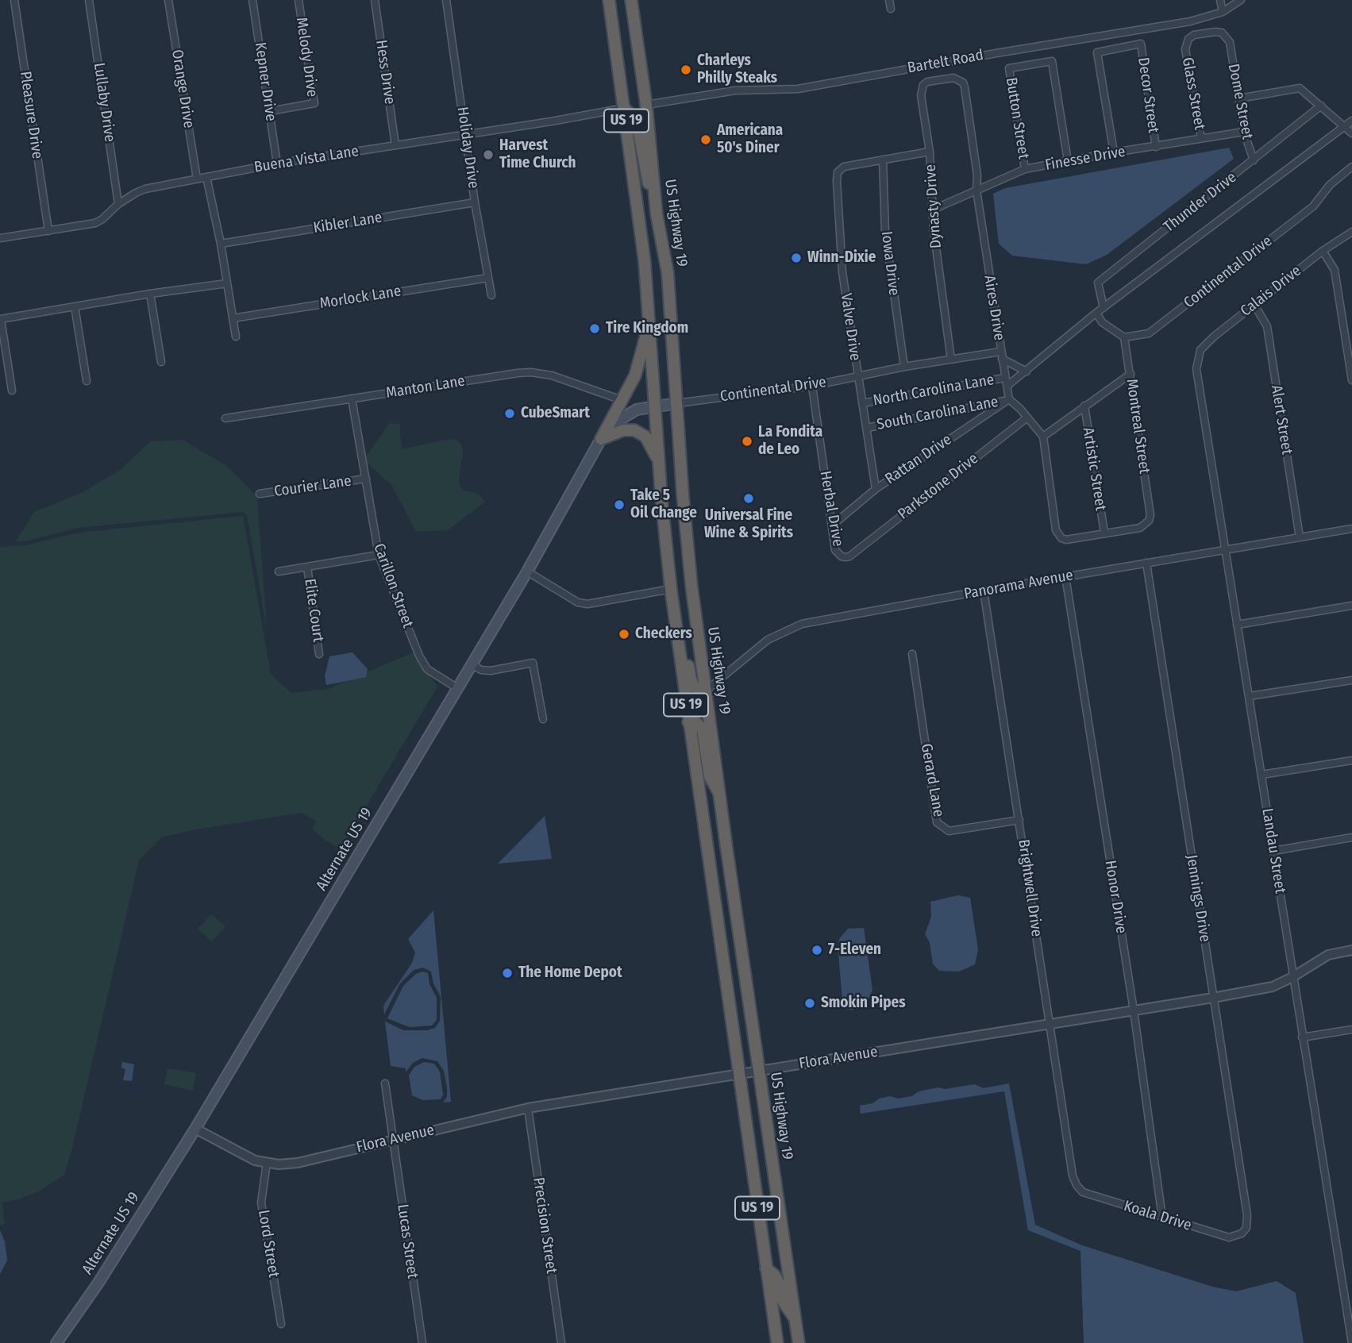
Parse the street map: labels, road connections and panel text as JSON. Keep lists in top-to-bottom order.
{
  "streets": {
    "highway": ["US 19", "US Highway 19"],
    "main road": ["Alternate US 19"],
    "street": [
      "Melody Drive",
      "Bartelt Road",
      "Hess Drive",
      "Kepner Drive",
      "Orange Drive",
      "Glass Street",
      "Decor Street",
      "Dome Street",
      "Lullaby Drive",
      "Pleasure Drive",
      "Button Street",
      "Holiday Drive",
      "Finesse Drive",
      "Buena Vista Lane",
      "Thunder Drive",
      "Dynasty Drive",
      "Kibler Lane",
      "Iowa Drive",
      "Continental Drive",
      "Calais Drive",
      "Morlock Lane",
      "Aires Drive",
      "Valve Drive",
      "Manton Lane",
      "North Carolina Lane",
      "South Carolina Lane",
      "Alert Street",
      "Montreal Street",
      "Rattan Drive",
      "Artistic Street",
      "Courier Lane",
      "Parkstone Drive",
      "Herbal Drive",
      "Panorama Avenue",
      "Carillon Street",
      "Elite Court",
      "Gerard Lane",
      "Landau Street",
      "Brightwell Drive",
      "Honor Drive",
      "Jennings Drive",
      "Flora Avenue",
      "Koala Drive",
      "Precision Street",
      "Lucas Street",
      "Lord Street"
    ]
  },
  "crossings": [
    ["Melody Drive", "Kepner Drive"],
    ["Bartelt Road", "US Highway 19"],
    ["Hess Drive", "Buena Vista Lane"],
    ["Kepner Drive", "Buena Vista Lane"],
    ["Orange Drive", "Buena Vista Lane"],
    ["Glass Street", "Dome Street"],
    ["Glass Street", "Finesse Drive"],
    ["Decor Street", "Finesse Drive"],
    ["Dome Street", "Finesse Drive"],
    ["Dome Street", "Thunder Drive"],
    ["Lullaby Drive", "Buena Vista Lane"],
    ["Pleasure Drive", "Buena Vista Lane"],
    ["Button Street", "Finesse Drive"],
    ["US 19", "Buena Vista Lane"],
    ["US 19", "Alternate US 19"],
    ["US 19", "Flora Avenue"],
    ["Holiday Drive", "Buena Vista Lane"],
    ["Holiday Drive", "Kibler Lane"],
    ["Holiday Drive", "Morlock Lane"],
    ["Finesse Drive", "Dynasty Drive"],
    ["Finesse Drive", "Aires Drive"],
    ["Dynasty Drive", "Continental Drive"],
    ["Dynasty Drive", "Aires Drive"],
    ["US Highway 19", "Continental Drive"],
    ["US Highway 19", "Panorama Avenue"],
    ["US Highway 19", "Alternate US 19"],
    ["US Highway 19", "Flora Avenue"],
    ["Iowa Drive", "Continental Drive"],
    ["Iowa Drive", "Valve Drive"],
    ["Continental Drive", "Aires Drive"],
    ["Continental Drive", "Valve Drive"],
    ["Continental Drive", "Montreal Street"],
    ["Continental Drive", "Herbal Drive"],
    ["Continental Drive", "Alternate US 19"],
    ["Calais Drive", "Alert Street"],
    ["Calais Drive", "Landau Street"],
    ["Aires Drive", "North Carolina Lane"],
    ["Aires Drive", "South Carolina Lane"],
    ["Aires Drive", "Rattan Drive"],
    ["Valve Drive", "North Carolina Lane"],
    ["Valve Drive", "South Carolina Lane"],
    ["Valve Drive", "Rattan Drive"],
    ["Manton Lane", "Carillon Street"],
    ["South Carolina Lane", "Rattan Drive"],
    ["Alert Street", "Panorama Avenue"],
    ["Montreal Street", "Artistic Street"],
    ["Rattan Drive", "Herbal Drive"],
    ["Courier Lane", "Carillon Street"],
    ["Parkstone Drive", "Herbal Drive"],
    ["Panorama Avenue", "Landau Street"],
    ["Panorama Avenue", "Brightwell Drive"],
    ["Panorama Avenue", "Honor Drive"],
    ["Panorama Avenue", "Jennings Drive"],
    ["Carillon Street", "Alternate US 19"],
    ["Gerard Lane", "Brightwell Drive"],
    ["Alternate US 19", "Flora Avenue"],
    ["Landau Street", "Flora Avenue"],
    ["Brightwell Drive", "Flora Avenue"],
    ["Brightwell Drive", "Koala Drive"],
    ["Honor Drive", "Flora Avenue"],
    ["Honor Drive", "Koala Drive"],
    ["Jennings Drive", "Flora Avenue"],
    ["Jennings Drive", "Koala Drive"],
    ["Flora Avenue", "Precision Street"],
    ["Flora Avenue", "Lucas Street"],
    ["Flora Avenue", "Lord Street"]
  ],
  "places": [
    "Charleys Philly Steaks",
    "Americana 50's Diner",
    "Harvest Time Church",
    "Winn-Dixie",
    "Tire Kingdom",
    "CubeSmart",
    "La Fondita de Leo",
    "Universal Fine Wine & Spirits",
    "Take 5 Oil Change",
    "Checkers",
    "7-Eleven",
    "The Home Depot",
    "Smokin Pipes"
  ]
}
